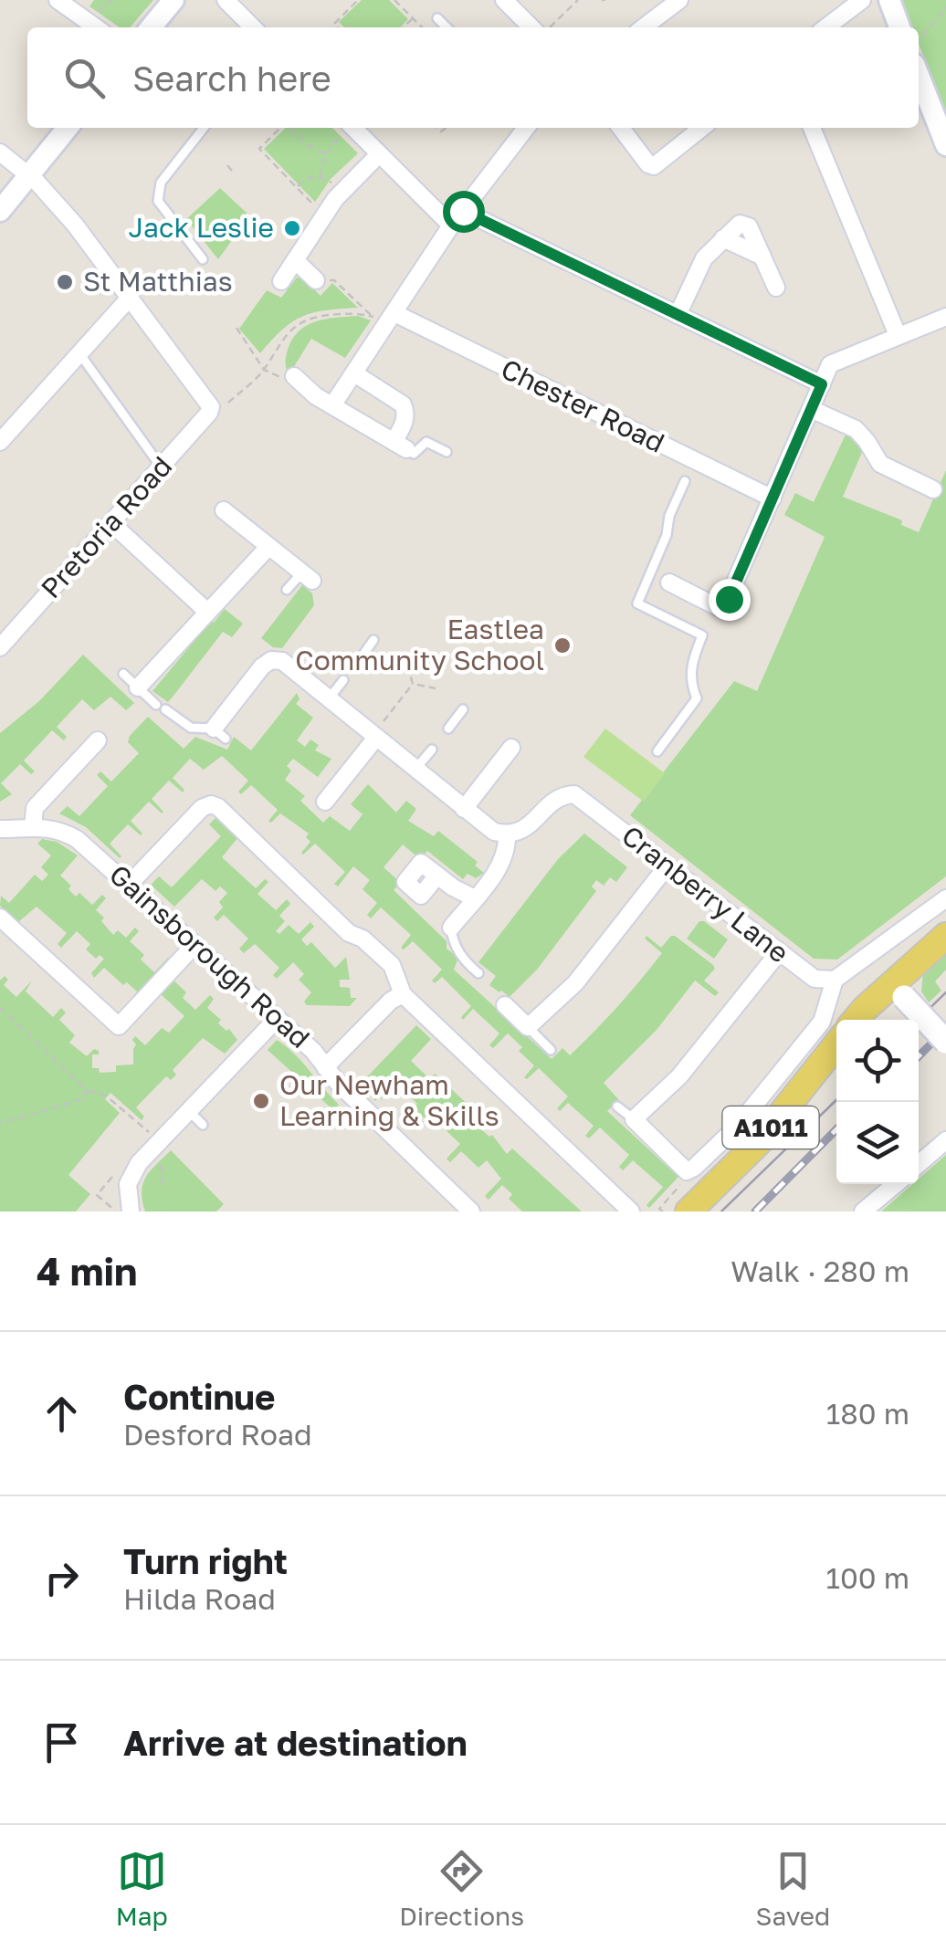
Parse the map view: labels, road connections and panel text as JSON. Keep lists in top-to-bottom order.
{
  "streets": {
    "main road": ["A1011"],
    "street": [
      "Chester Road",
      "Pretoria Road",
      "Cranberry Lane",
      "Gainsborough Road"
    ]
  },
  "places": [
    "Jack Leslie",
    "St Matthias",
    "Eastlea Community School",
    "Our Newham Learning & Skills"
  ],
  "page": {
    "search": "Search here",
    "heading": ["4 min", "Walk · 280 m"],
    "list": [
      ["Continue", "Desford Road", "180 m"],
      ["Turn right", "Hilda Road", "100 m"],
      "Arrive at destination"
    ],
    "nav": ["Map", "Directions", "Saved"]
  }
}
